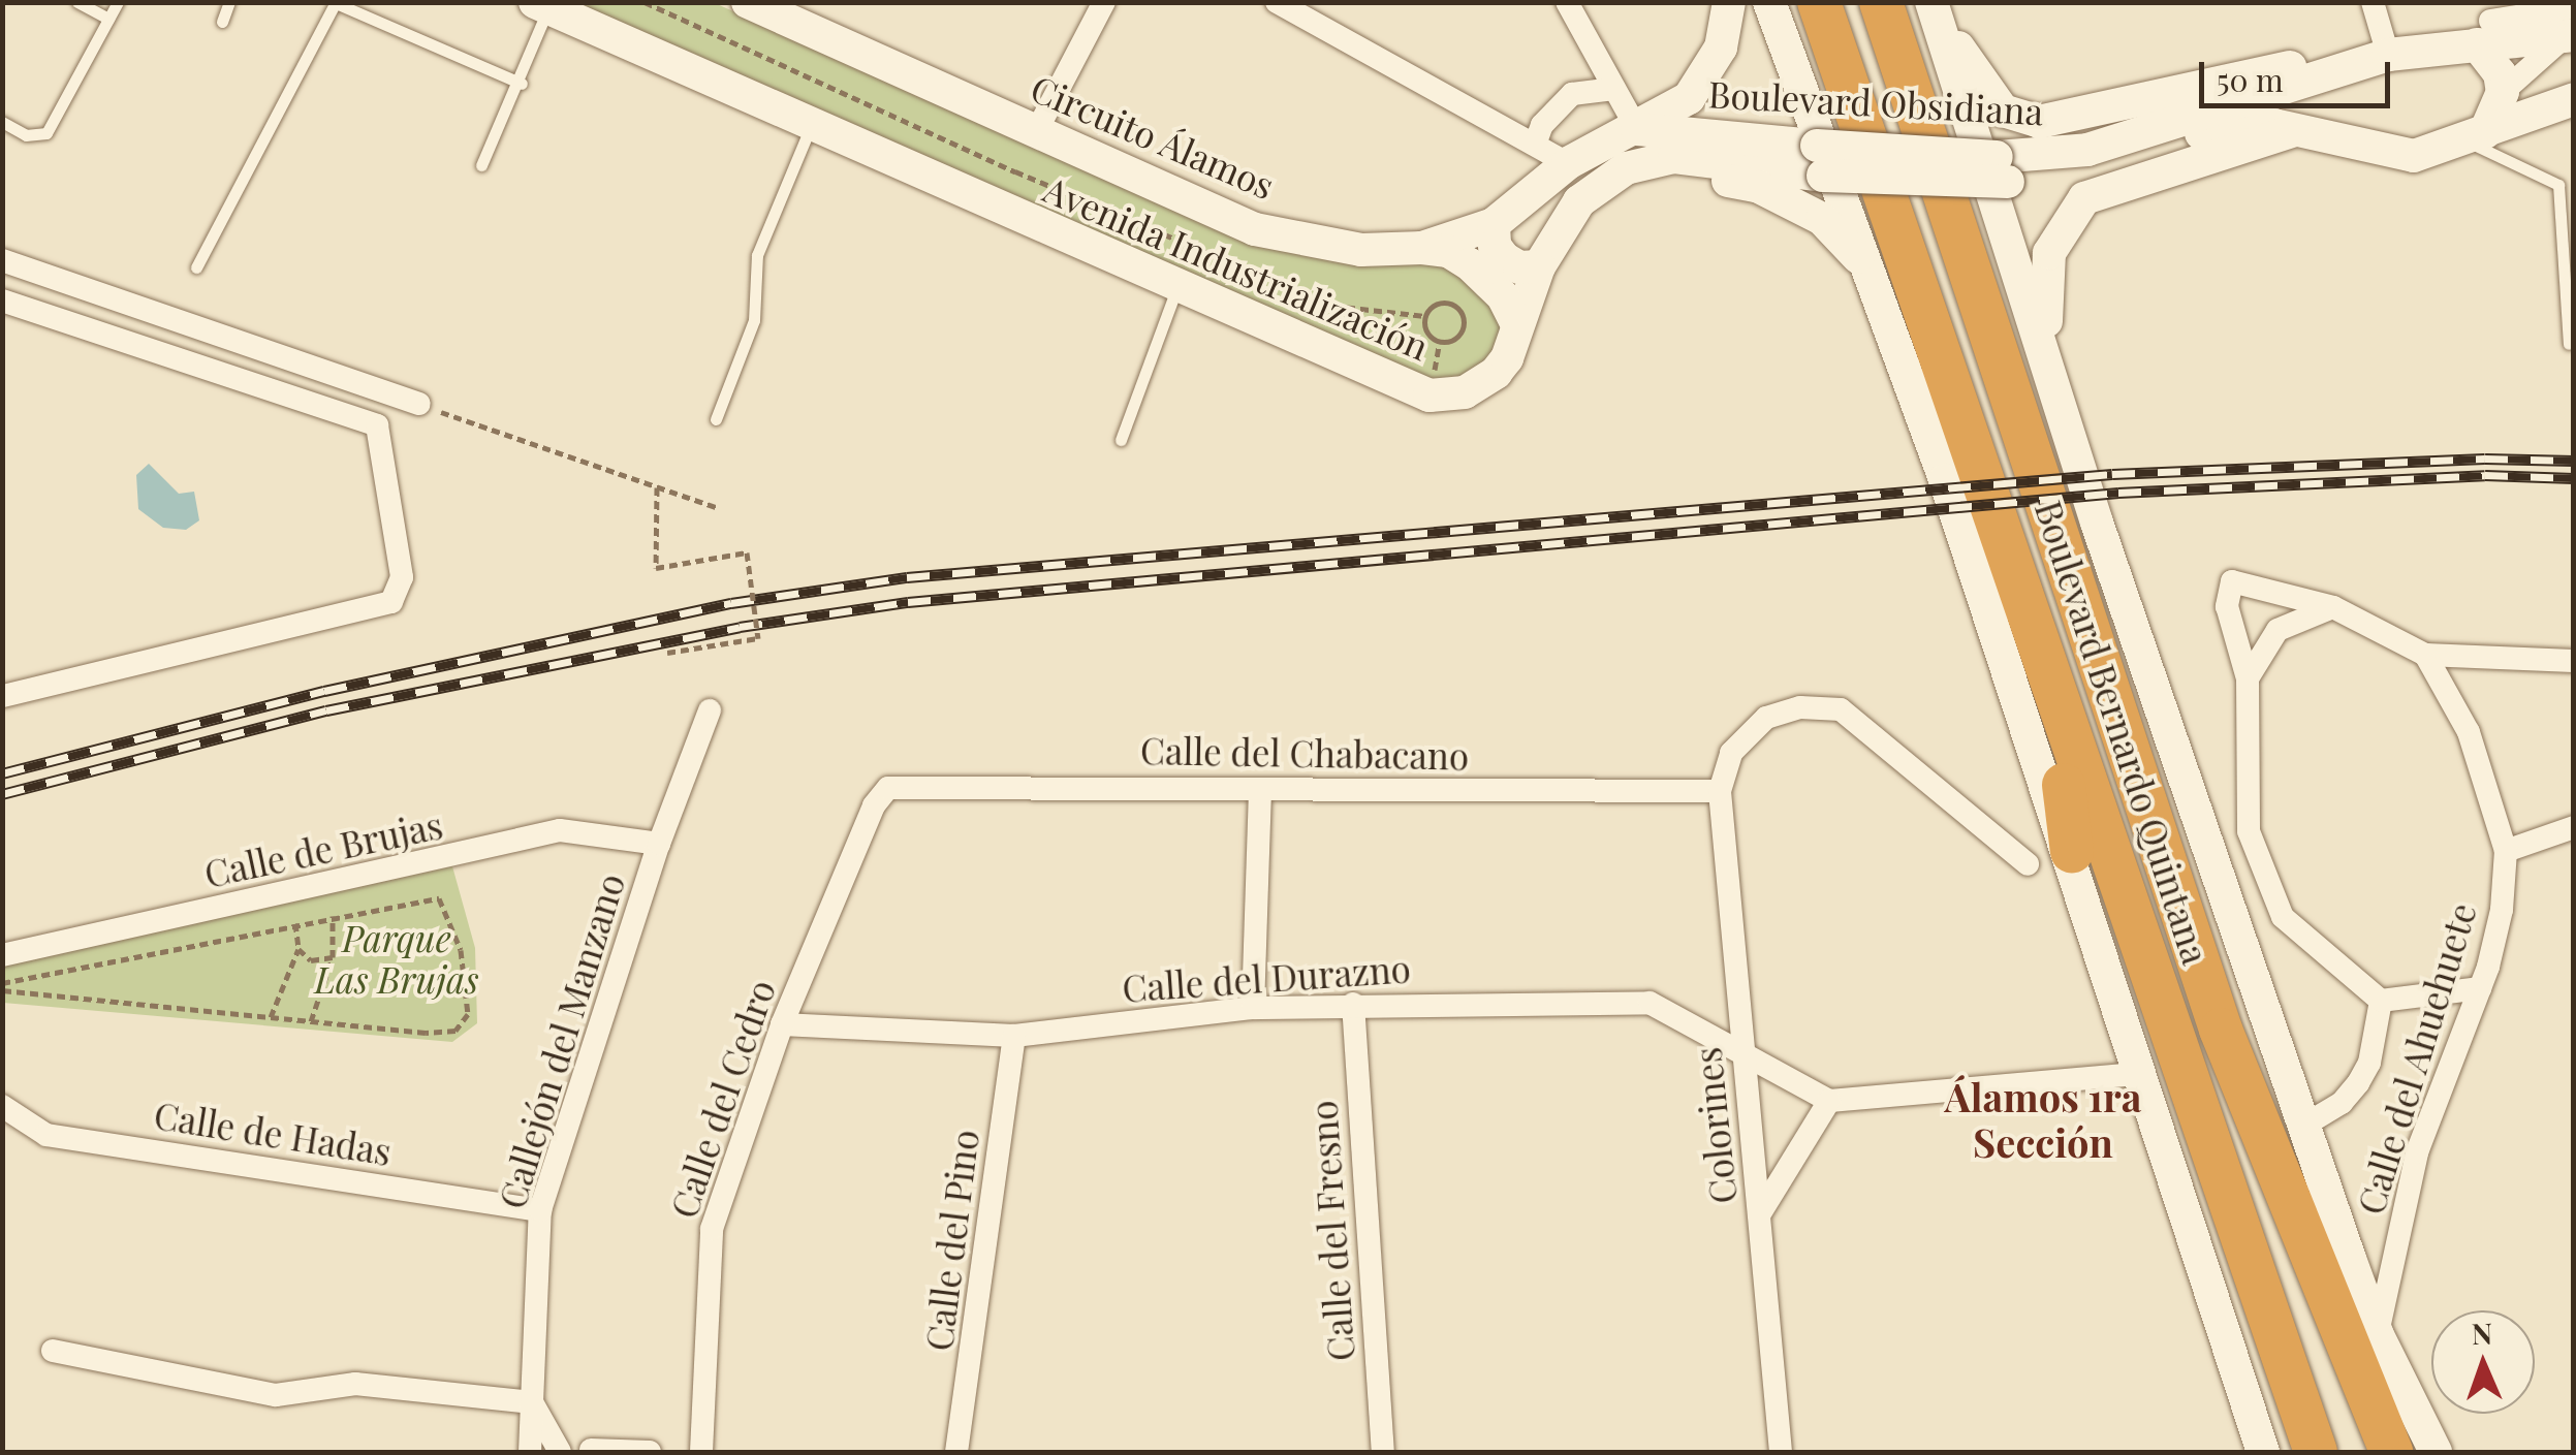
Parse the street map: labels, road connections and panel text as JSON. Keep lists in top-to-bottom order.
{
  "streets": {
    "highway": ["Boulevard Bernardo Quintana"],
    "main road": ["Boulevard Obsidiana", "Circuito Álamos", "Avenida Industrialización"],
    "street": [
      "Calle del Chabacano",
      "Calle de Brujas",
      "Calle del Durazno",
      "Callejón del Manzano",
      "Calle del Ahuehuete",
      "Calle del Cedro",
      "Colorines",
      "Calle de Hadas",
      "Calle del Fresno",
      "Calle del Pino"
    ]
  },
  "crossings": [
    ["Boulevard Obsidiana", "Circuito Álamos"],
    ["Boulevard Obsidiana", "Avenida Industrialización"],
    ["Boulevard Bernardo Quintana", "Calle del Ahuehuete"],
    ["Calle del Chabacano", "Calle del Cedro"],
    ["Calle del Chabacano", "Colorines"],
    ["Calle de Brujas", "Callejón del Manzano"],
    ["Calle del Durazno", "Calle del Cedro"],
    ["Calle del Durazno", "Colorines"],
    ["Calle del Durazno", "Calle del Fresno"],
    ["Calle del Durazno", "Calle del Pino"],
    ["Callejón del Manzano", "Calle de Hadas"]
  ],
  "districts": ["Álamos 1ra Sección"],
  "parks": ["Parque Las Brujas"],
  "scale_bar": "50 m",
  "north": "top"
}
